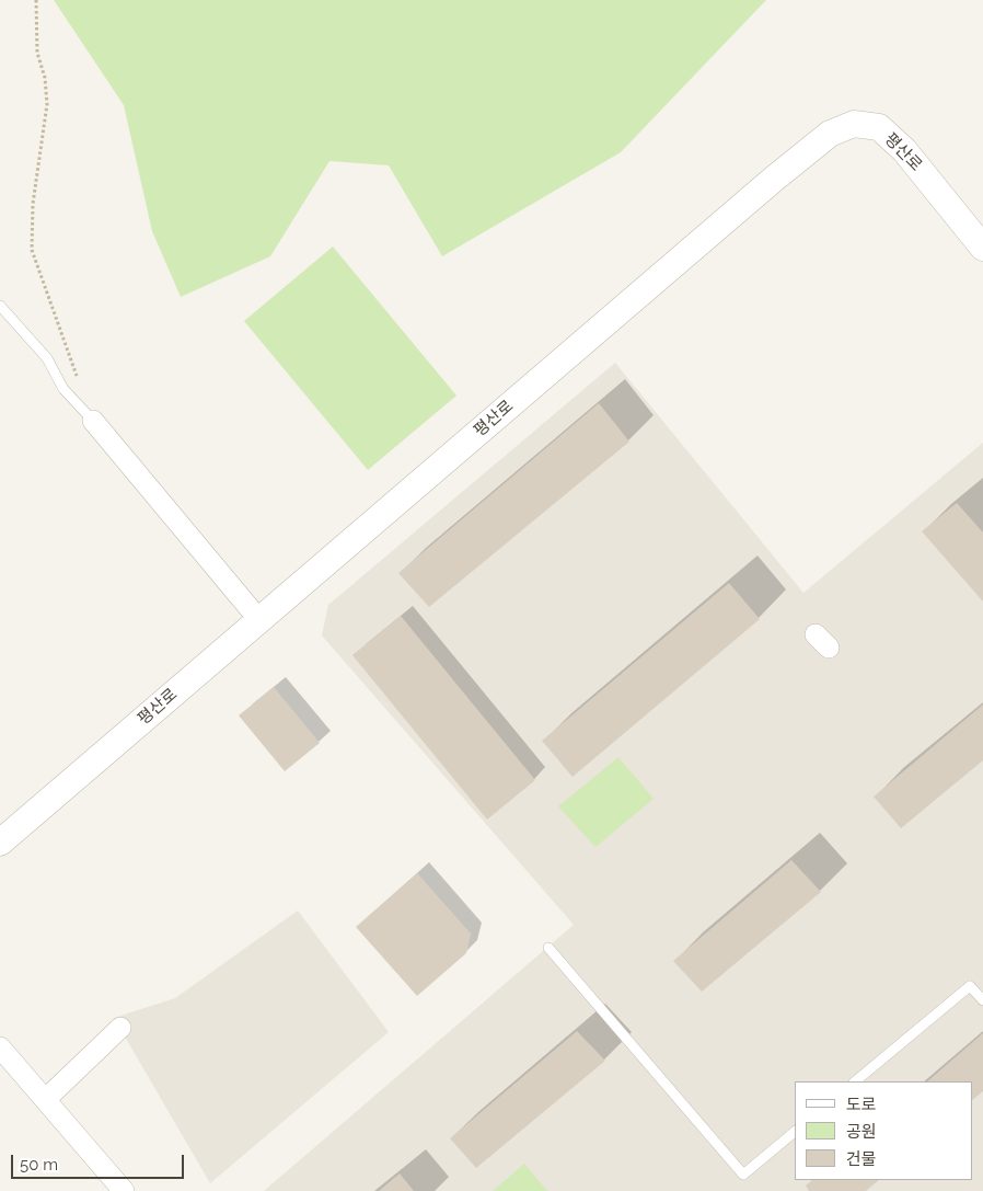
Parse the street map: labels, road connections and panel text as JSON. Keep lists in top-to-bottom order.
{
  "streets": {
    "street": ["평산로"]
  },
  "legend": ["도로", "공원", "건물"],
  "scale_bar": "50 m"
}
